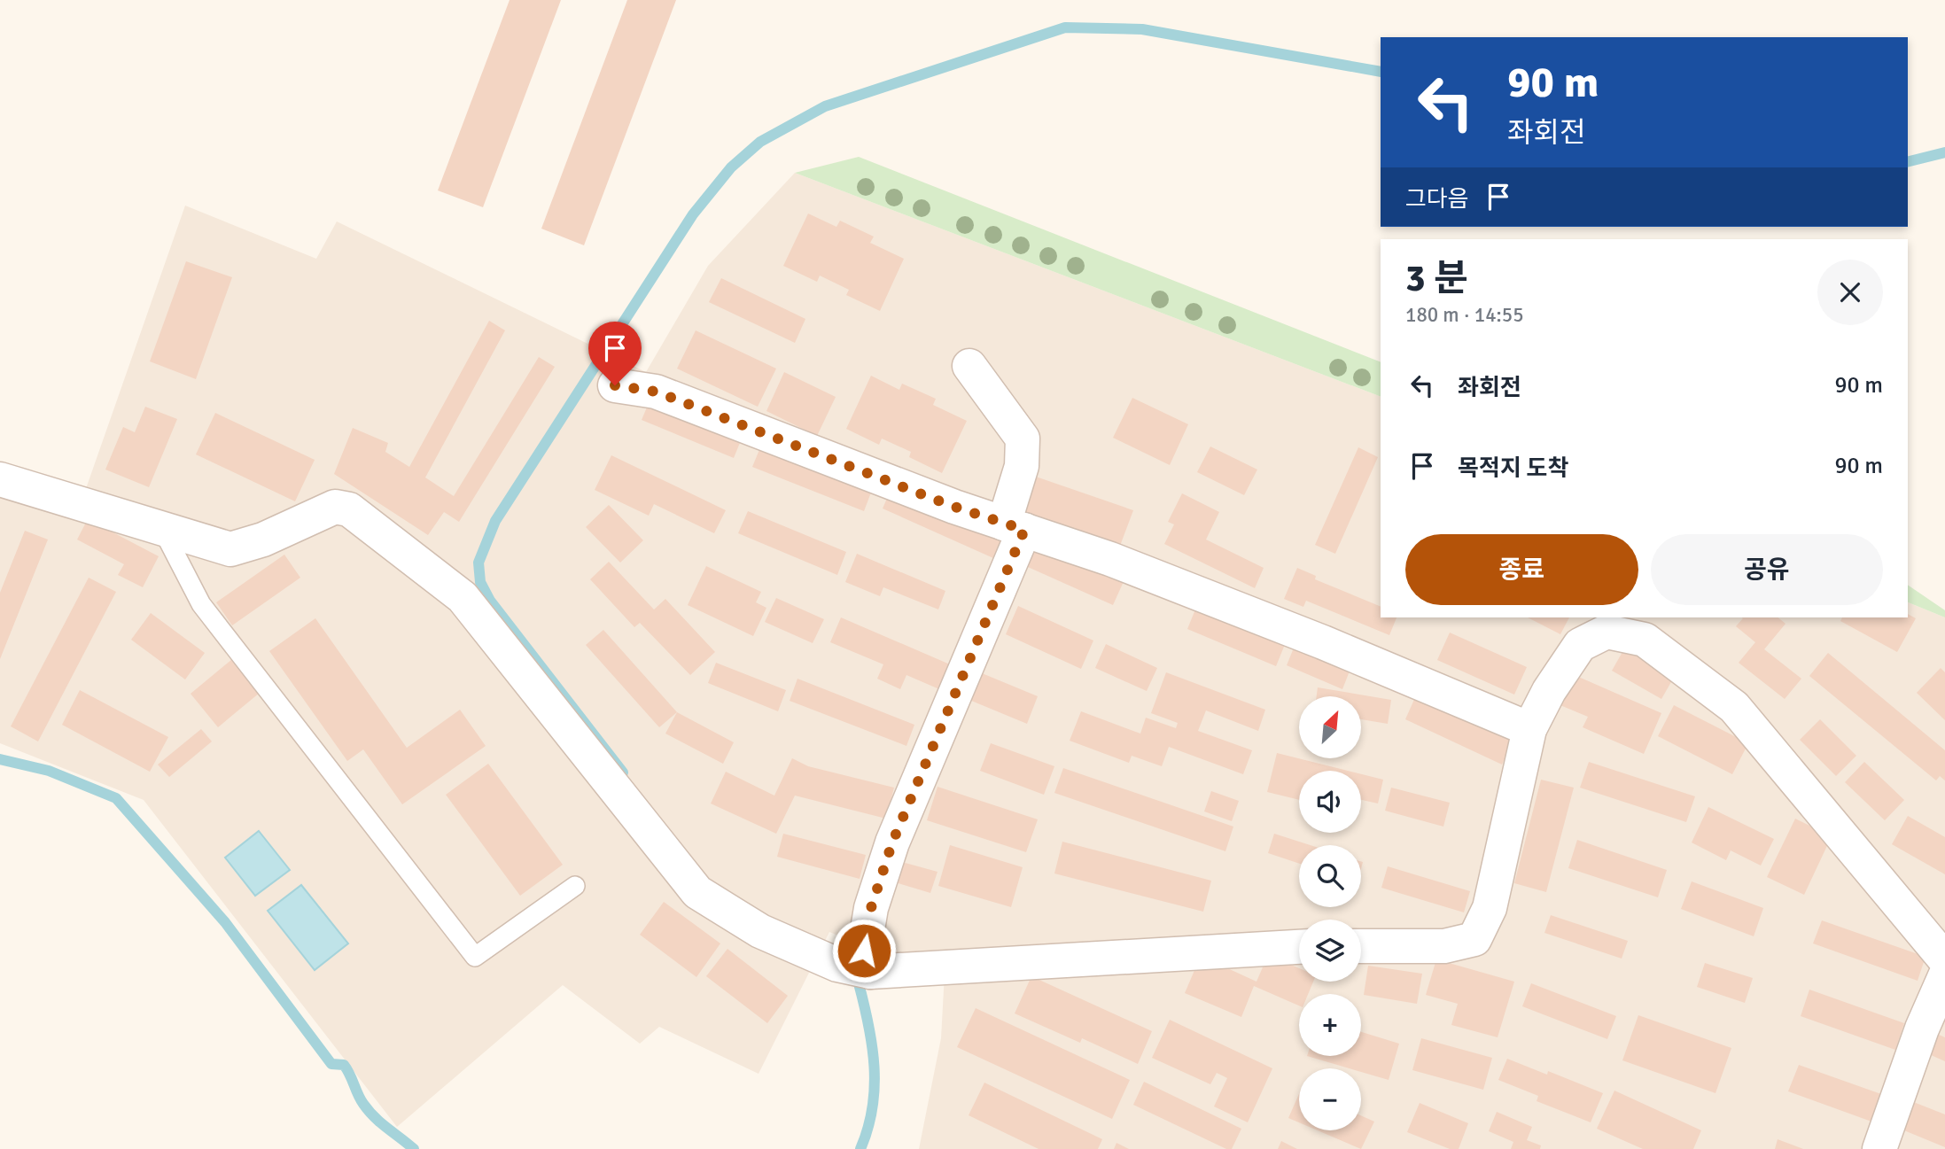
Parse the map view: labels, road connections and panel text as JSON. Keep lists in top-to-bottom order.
{
  "north": "top right",
  "page": {
    "turn": ["90 m", "좌회전"],
    "then": "그다음",
    "heading": ["3 분", "180 m · 14:55"],
    "list": [
      {
        "name": "좌회전",
        "value": "90 m"
      },
      {
        "name": "목적지 도착",
        "value": "90 m"
      }
    ],
    "buttons": ["종료", "공유"],
    "map_buttons": ["+", "−"]
  }
}
